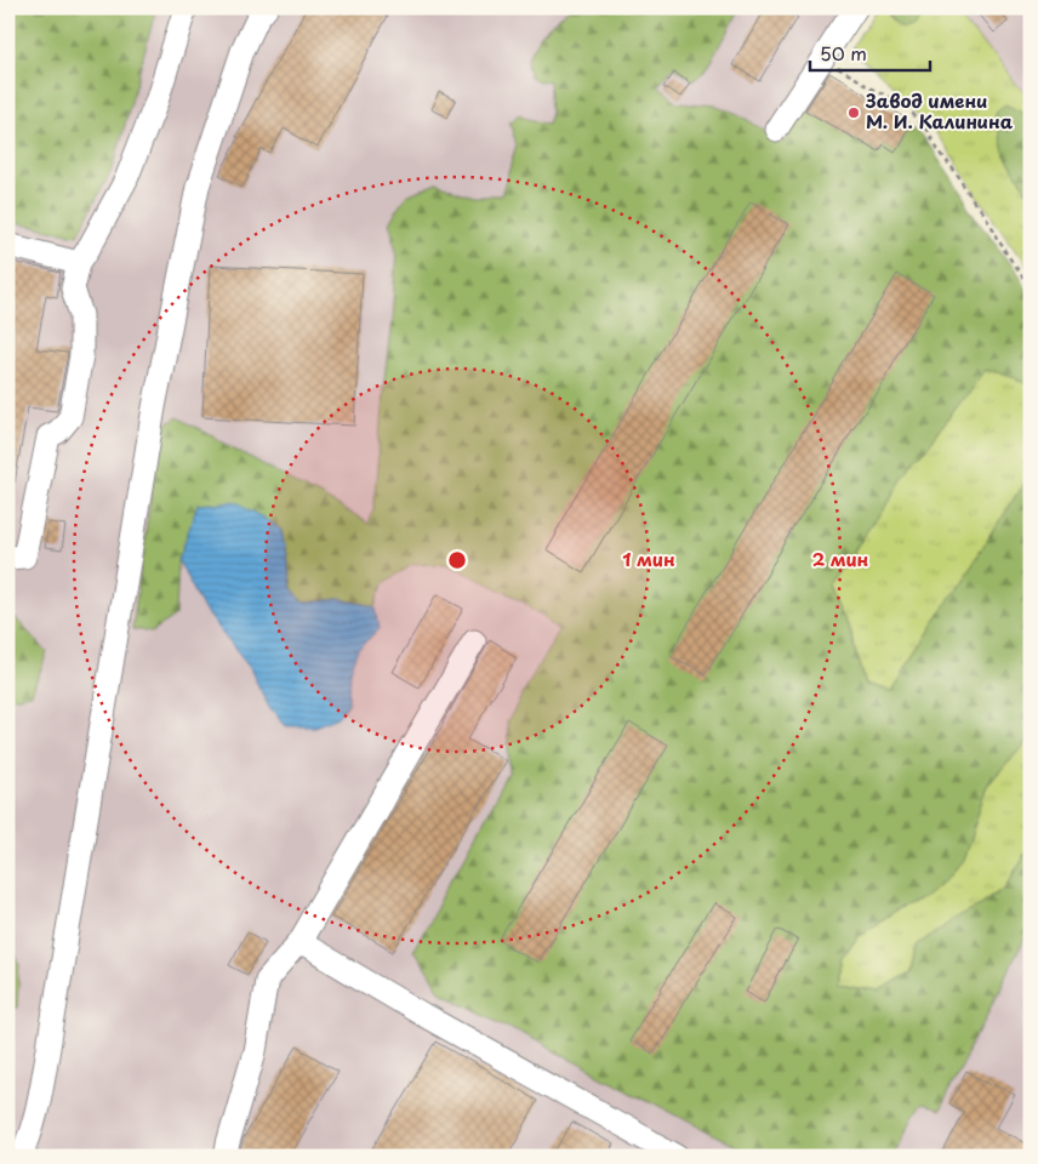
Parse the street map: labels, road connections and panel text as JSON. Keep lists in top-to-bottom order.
{
  "places": ["Завод имени М. И. Калинина"],
  "scale_bar": "50 m",
  "rings": ["1 мин", "2 мин"]
}
